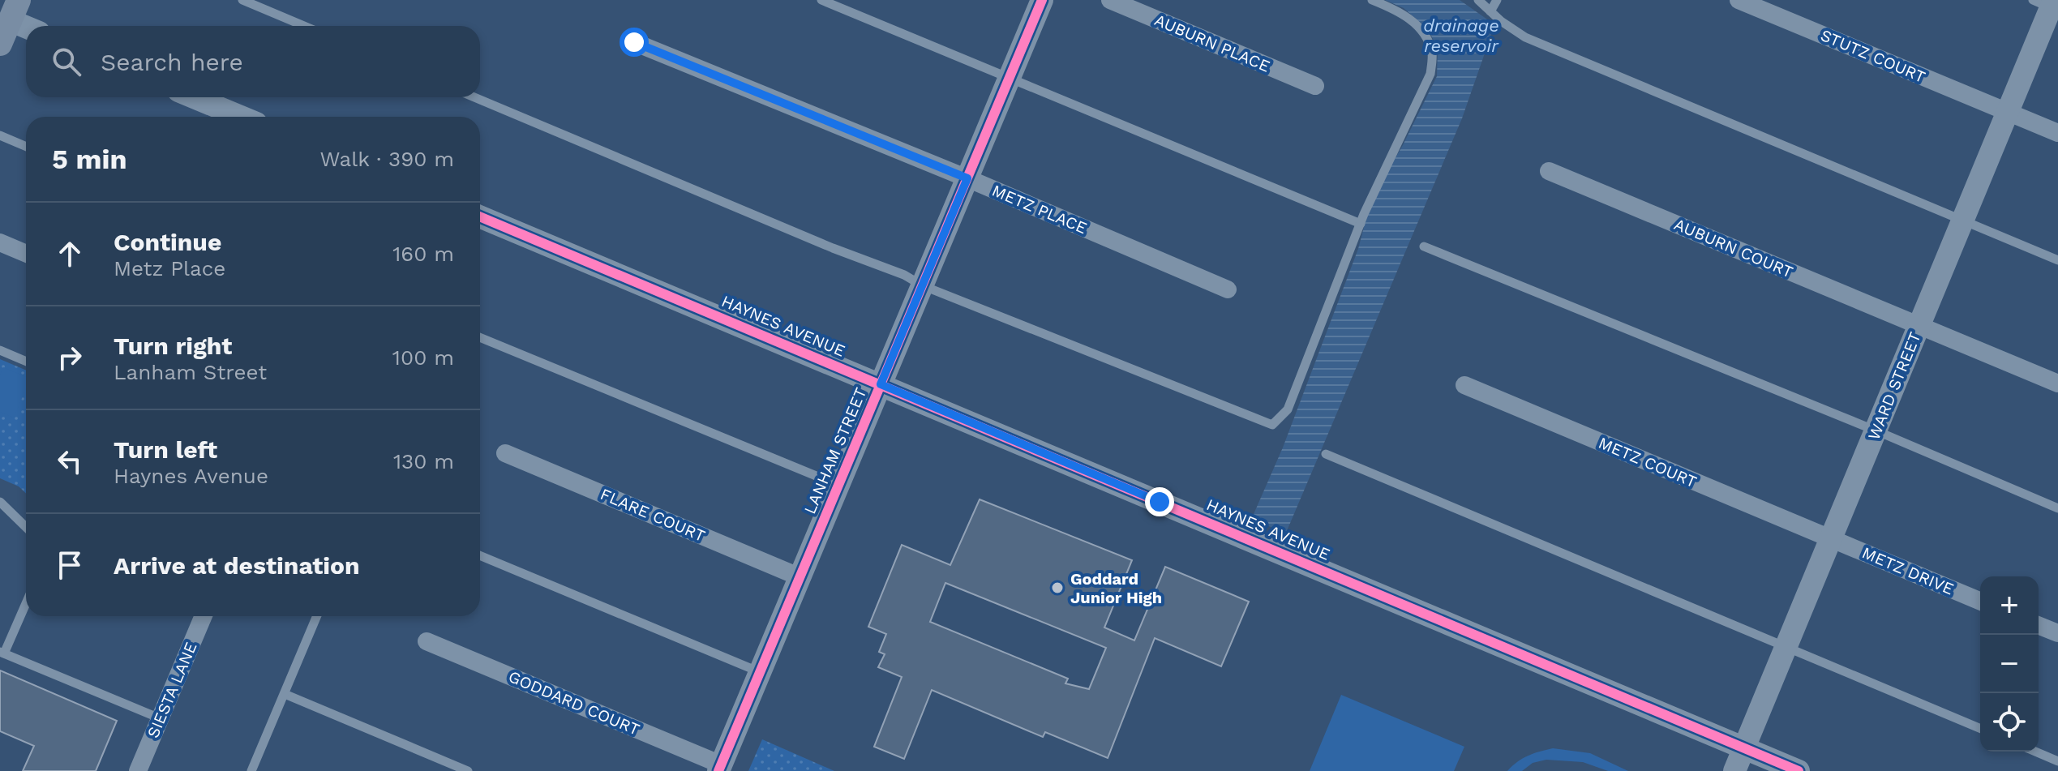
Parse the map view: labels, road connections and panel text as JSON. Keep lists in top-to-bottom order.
{
  "streets": {
    "street": [
      "AUBURN PLACE",
      "STUTZ COURT",
      "METZ PLACE",
      "AUBURN COURT",
      "HAYNES AVENUE",
      "WARD STREET",
      "LANHAM STREET",
      "METZ COURT",
      "FLARE COURT",
      "METZ DRIVE",
      "SIESTA LANE",
      "GODDARD COURT"
    ]
  },
  "crossings": [
    ["STUTZ COURT", "WARD STREET"],
    ["METZ PLACE", "LANHAM STREET"],
    ["AUBURN COURT", "WARD STREET"],
    ["HAYNES AVENUE", "WARD STREET"],
    ["HAYNES AVENUE", "LANHAM STREET"],
    ["WARD STREET", "METZ COURT"],
    ["WARD STREET", "METZ DRIVE"],
    ["LANHAM STREET", "FLARE COURT"],
    ["LANHAM STREET", "GODDARD COURT"],
    ["METZ COURT", "METZ DRIVE"]
  ],
  "water": ["drainage reservoir"],
  "places": ["Goddard Junior High"],
  "page": {
    "search": "Search here",
    "heading": ["5 min", "Walk · 390 m"],
    "list": [
      ["Continue", "Metz Place", "160 m"],
      ["Turn right", "Lanham Street", "100 m"],
      ["Turn left", "Haynes Avenue", "130 m"],
      "Arrive at destination"
    ],
    "map_buttons": ["+", "−"]
  }
}
